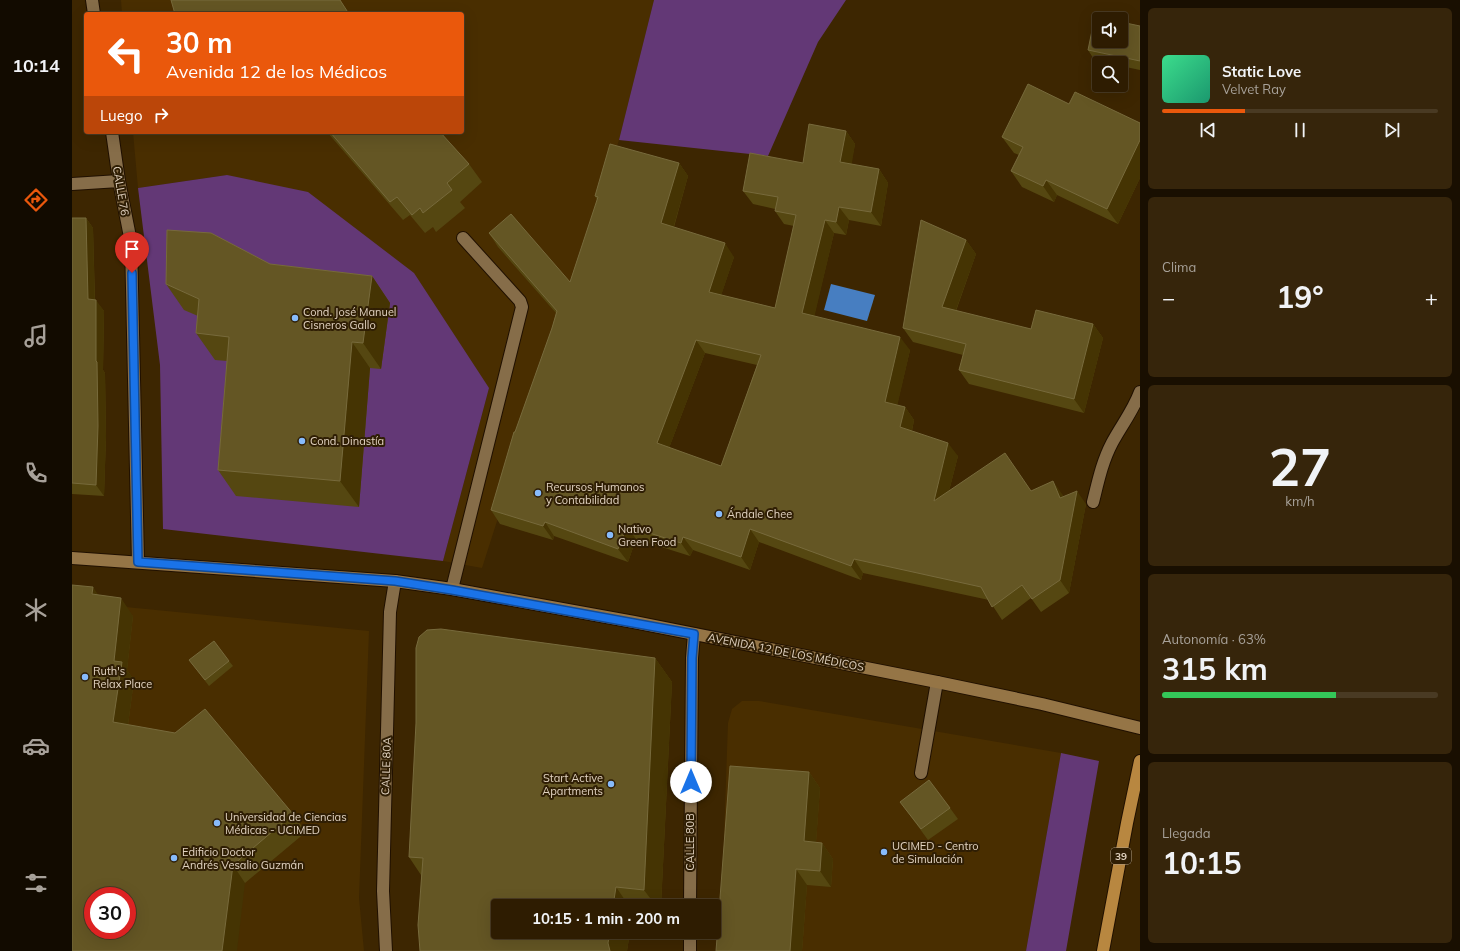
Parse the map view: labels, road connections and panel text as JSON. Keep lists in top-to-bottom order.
{
  "streets": {
    "highway": ["39"],
    "main road": ["AVENIDA 12 DE LOS MÉDICOS"],
    "street": ["CALLE 76", "CALLE 80A", "CALLE 80B"]
  },
  "crossings": [
    ["CALLE 76", "AVENIDA 12 DE LOS MÉDICOS"],
    ["AVENIDA 12 DE LOS MÉDICOS", "CALLE 80A"],
    ["AVENIDA 12 DE LOS MÉDICOS", "CALLE 80B"]
  ],
  "places": [
    "Cond. José Manuel Cisneros Gallo",
    "Cond. Dinastía",
    "Recursos Humanos y Contabilidad",
    "Ándale Chee",
    "Nativo Green Food",
    "Ruth's Relax Place",
    "Start Active Apartments",
    "Universidad de Ciencias Médicas - UCIMED",
    "UCIMED - Centro de Simulación",
    "Edificio Doctor Andrés Vesalio Guzmán"
  ],
  "page": {
    "tabs": "10:14",
    "turn": ["30 m", "Avenida 12 de los Médicos"],
    "song": ["Static Love", "Velvet Ray"],
    "then": "Luego",
    "tile": [
      "Clima",
      ["27", "km/h"],
      ["Autonomía · 63%", "315 km"],
      ["Llegada", "10:15"]
    ],
    "heat": ["−", "19°", "+"],
    "limit": "30",
    "trip": "10:15 · 1 min · 200 m"
  }
}
